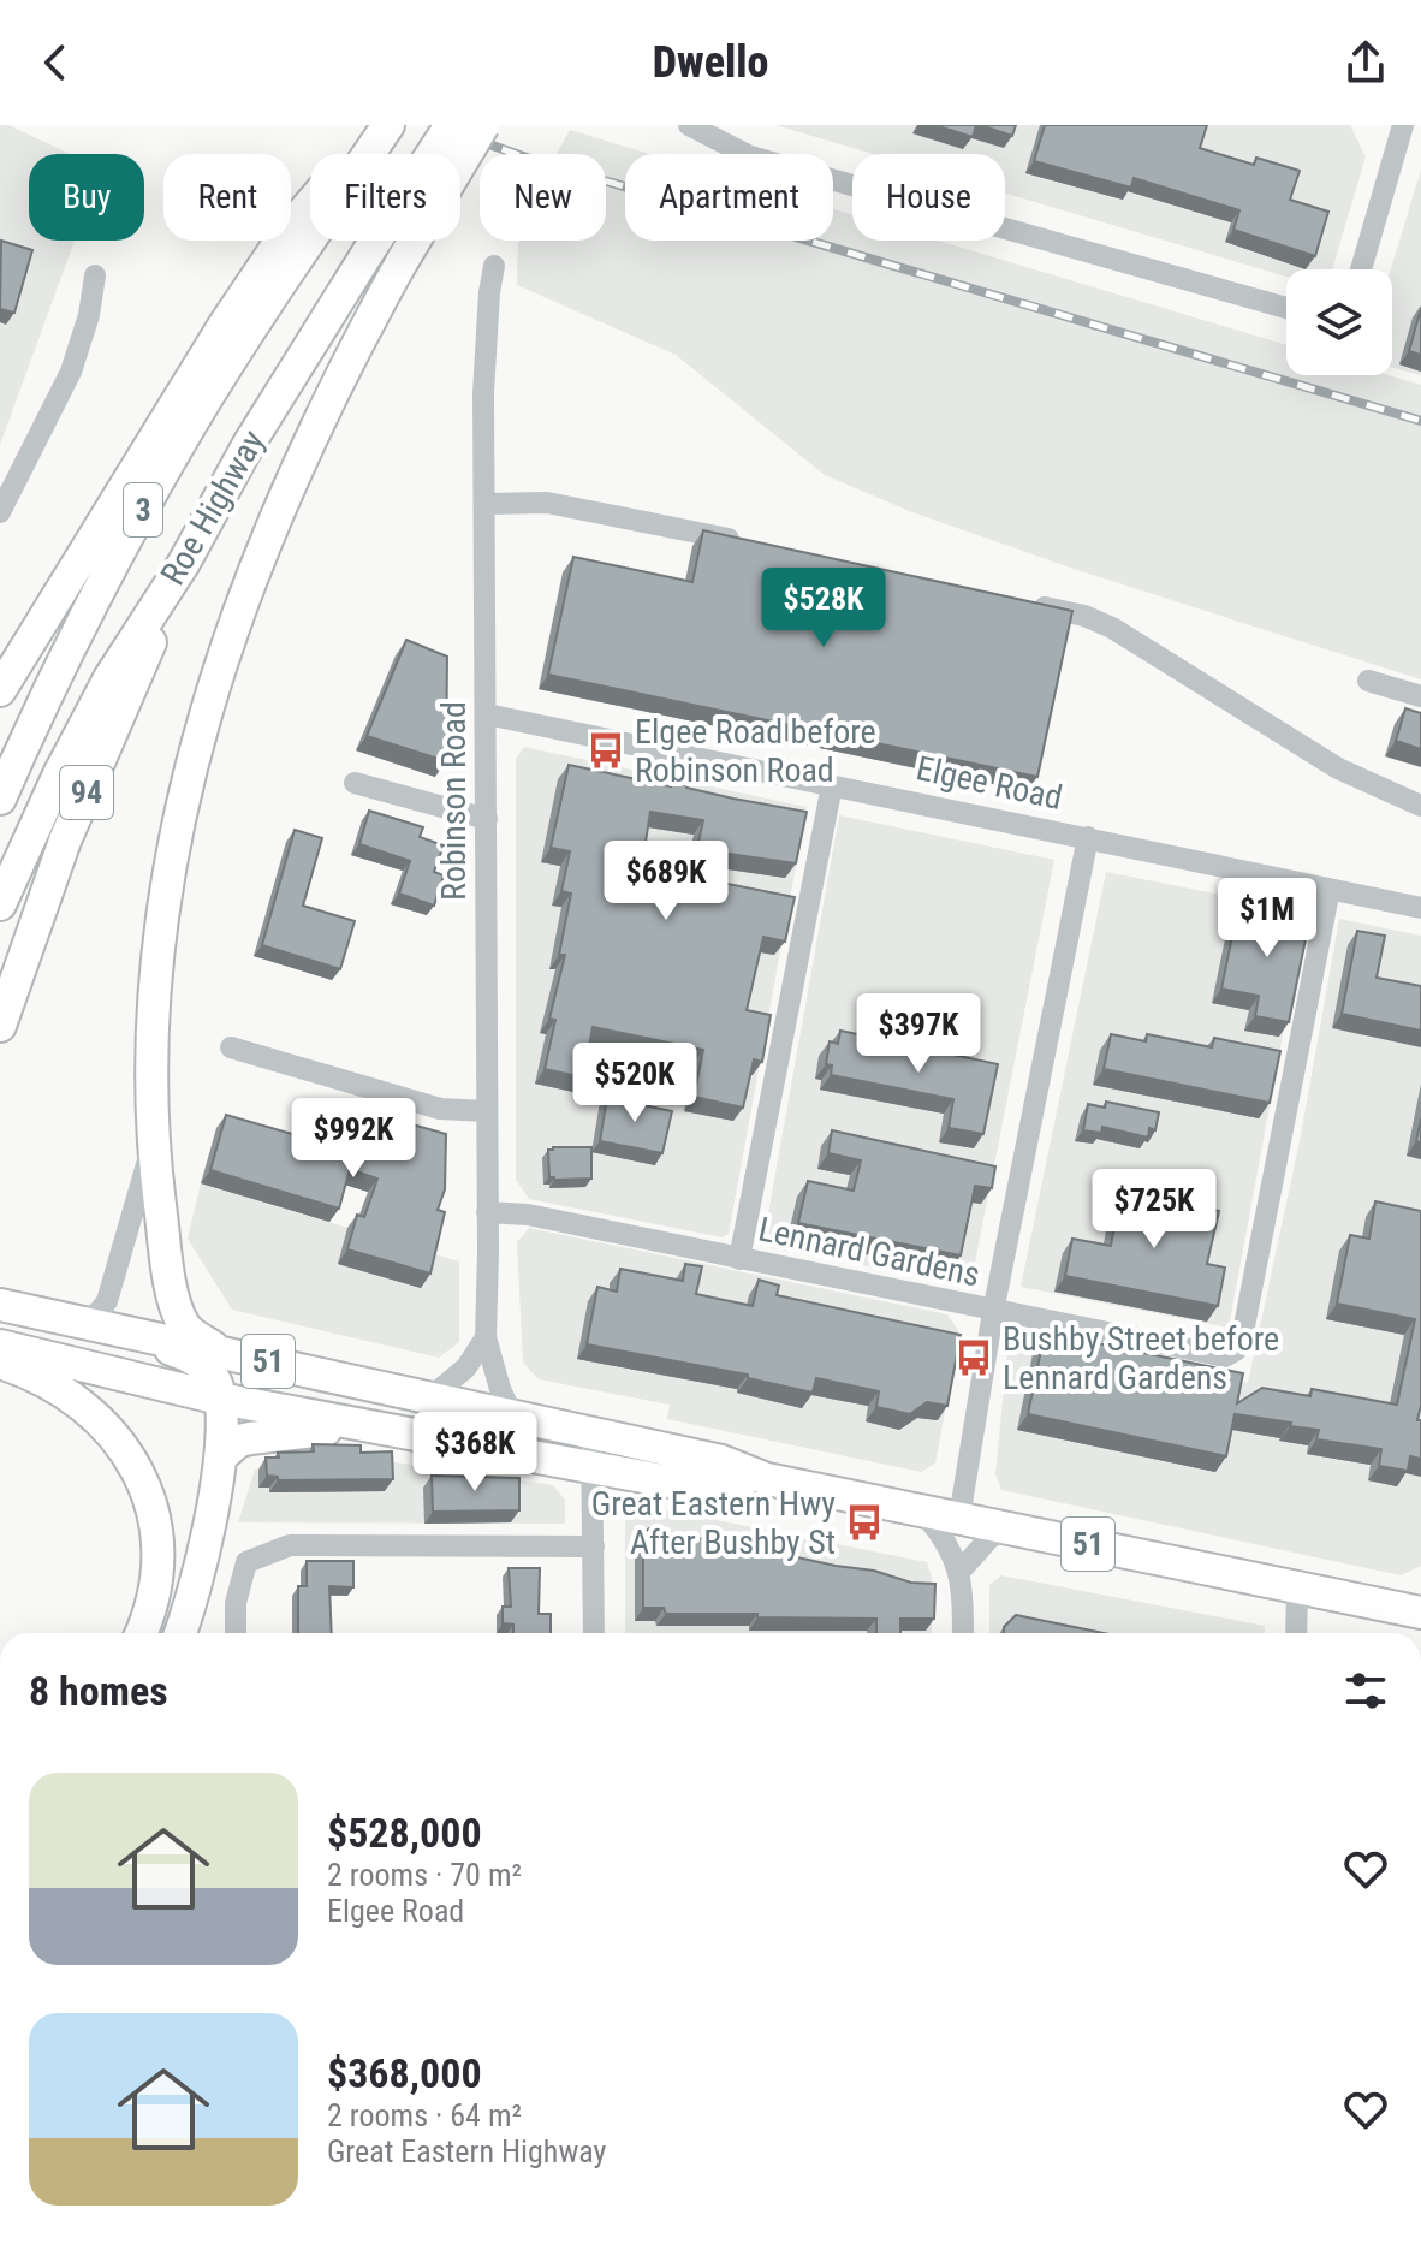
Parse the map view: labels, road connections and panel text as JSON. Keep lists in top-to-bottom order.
{
  "streets": {
    "highway": [
      "Roe Highway",
      "3",
      "94",
      "51"
    ],
    "street": ["Elgee Road", "Robinson Road", "Lennard Gardens"]
  },
  "crossings": [
    ["Roe Highway", "94"],
    ["Elgee Road", "Robinson Road"],
    ["Elgee Road", "Lennard Gardens"],
    ["Robinson Road", "Lennard Gardens"],
    ["Robinson Road", "51"]
  ],
  "places": {
    "bus stop": ["Elgee Road before Robinson Road", "Bushby Street before Lennard Gardens", "Great Eastern Hwy After Bushby St"]
  },
  "page": {
    "header": "Dwello",
    "chip": [
      "Buy",
      "Rent",
      "Filters",
      "New",
      "Apartment",
      "House"
    ],
    "price": [
      "$528K",
      "$689K",
      "$1M",
      "$397K",
      "$520K",
      "$992K",
      "$725K",
      "$368K"
    ],
    "heading": "8 homes",
    "list": [
      {
        "name": "$528,000",
        "note": "2 rooms · 70 m² · Elgee Road"
      },
      {
        "name": "$368,000",
        "note": "2 rooms · 64 m² · Great Eastern Highway"
      }
    ]
  }
}
